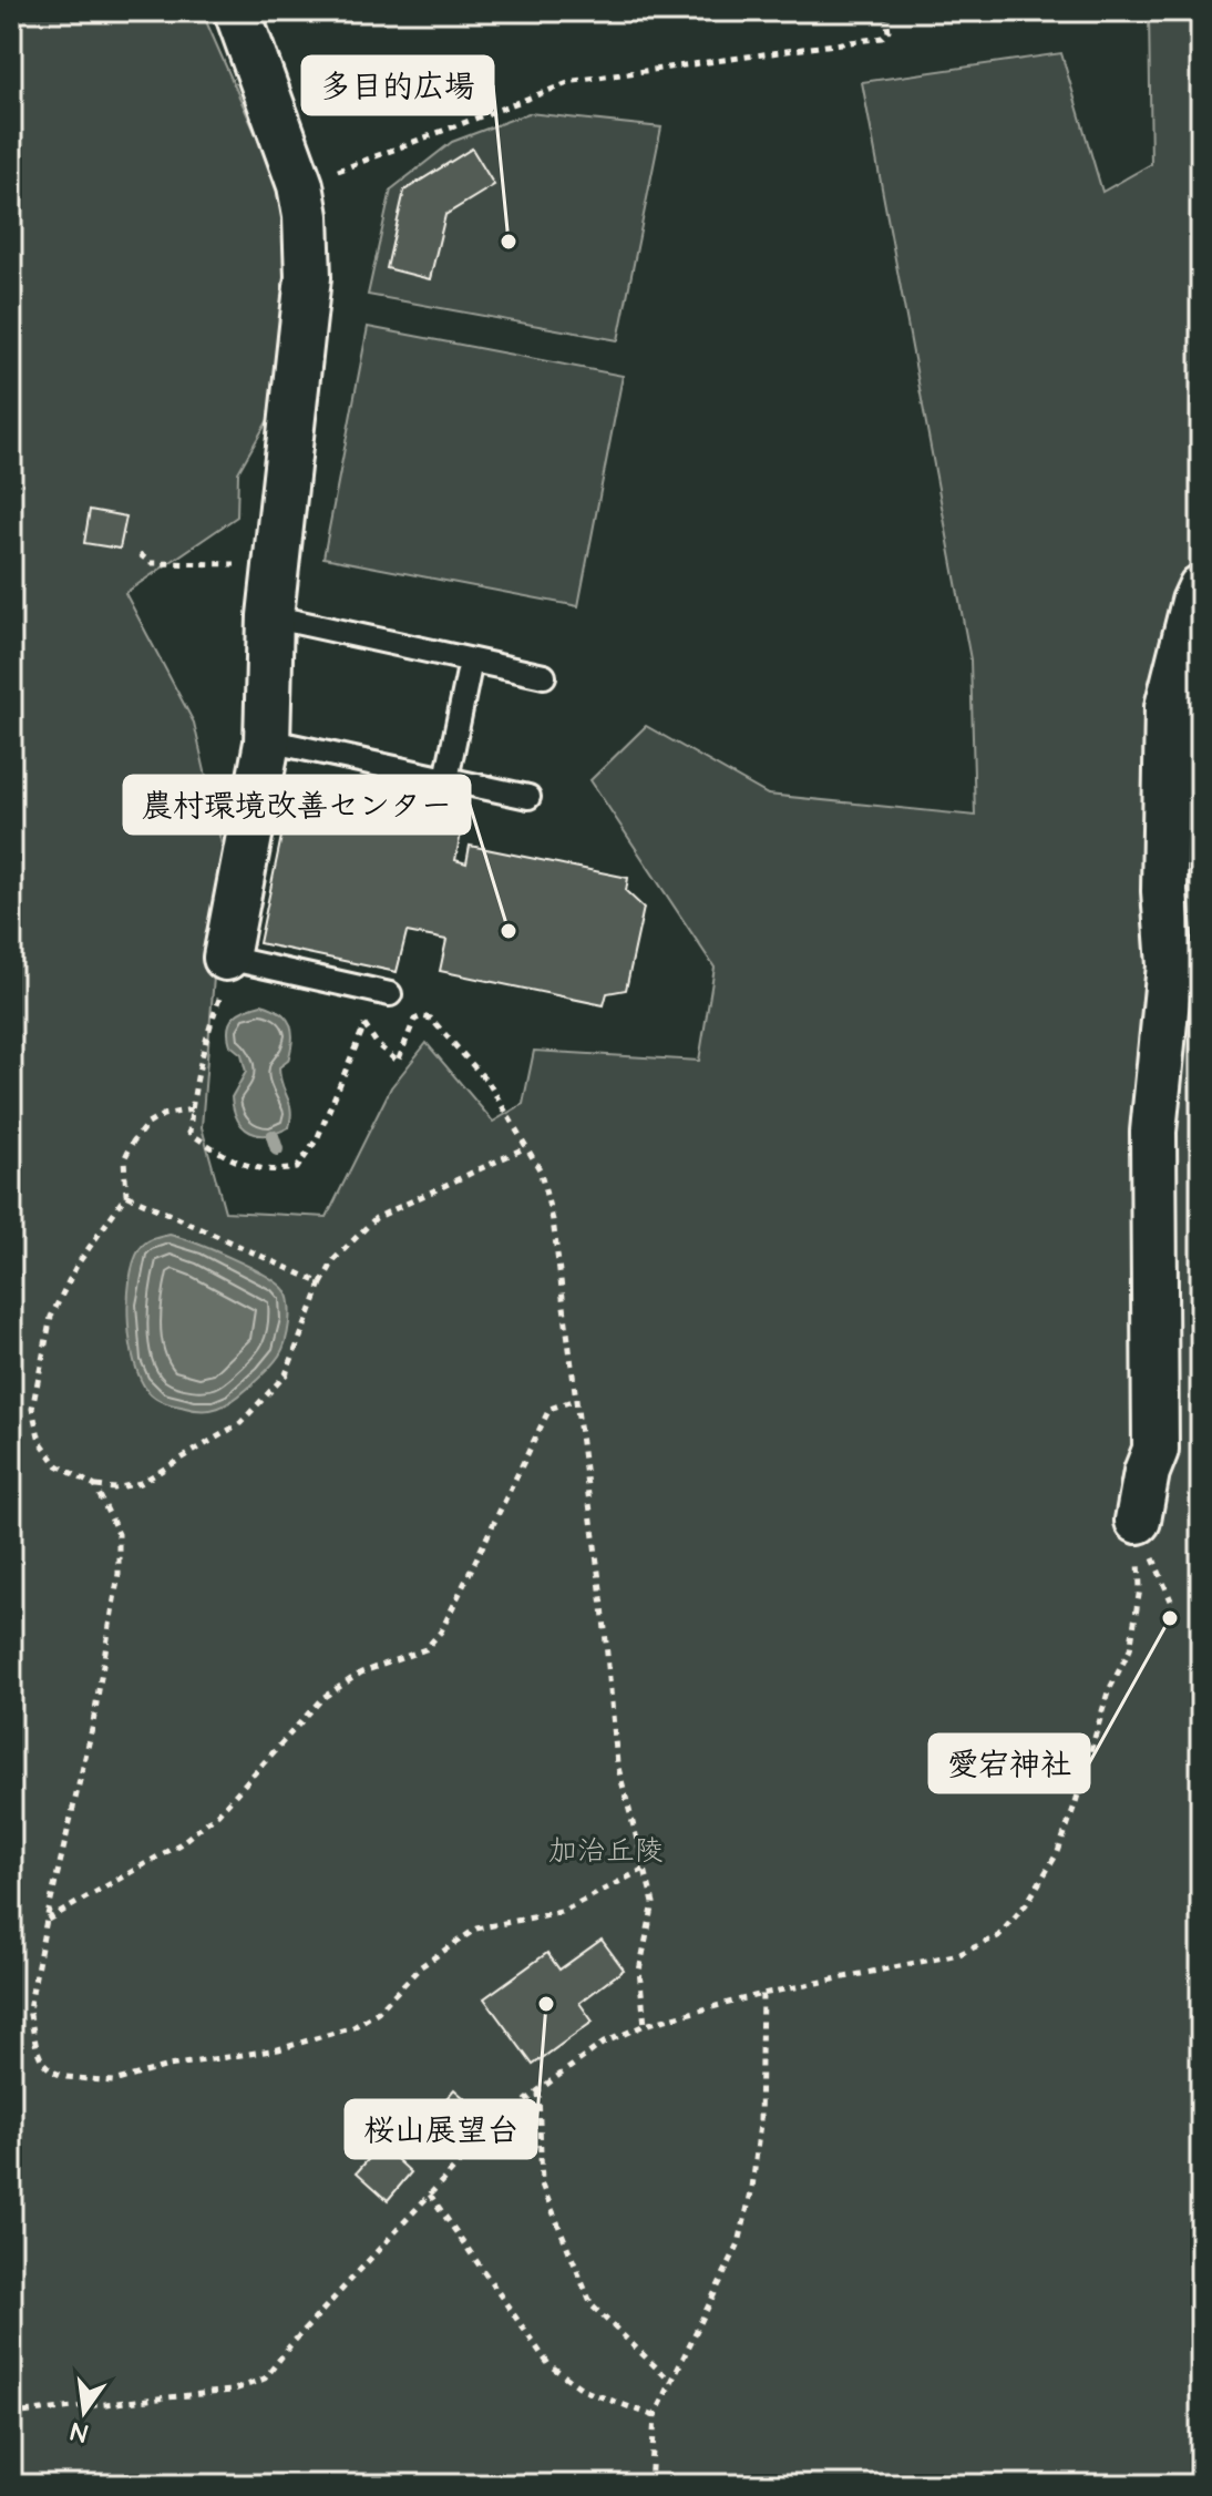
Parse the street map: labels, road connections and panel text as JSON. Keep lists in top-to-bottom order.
{
  "parks": ["加治丘陵"],
  "places": [
    "多目的広場",
    "農村環境改善センター",
    "愛宕神社",
    "桜山展望台"
  ],
  "north": "bottom"
}
